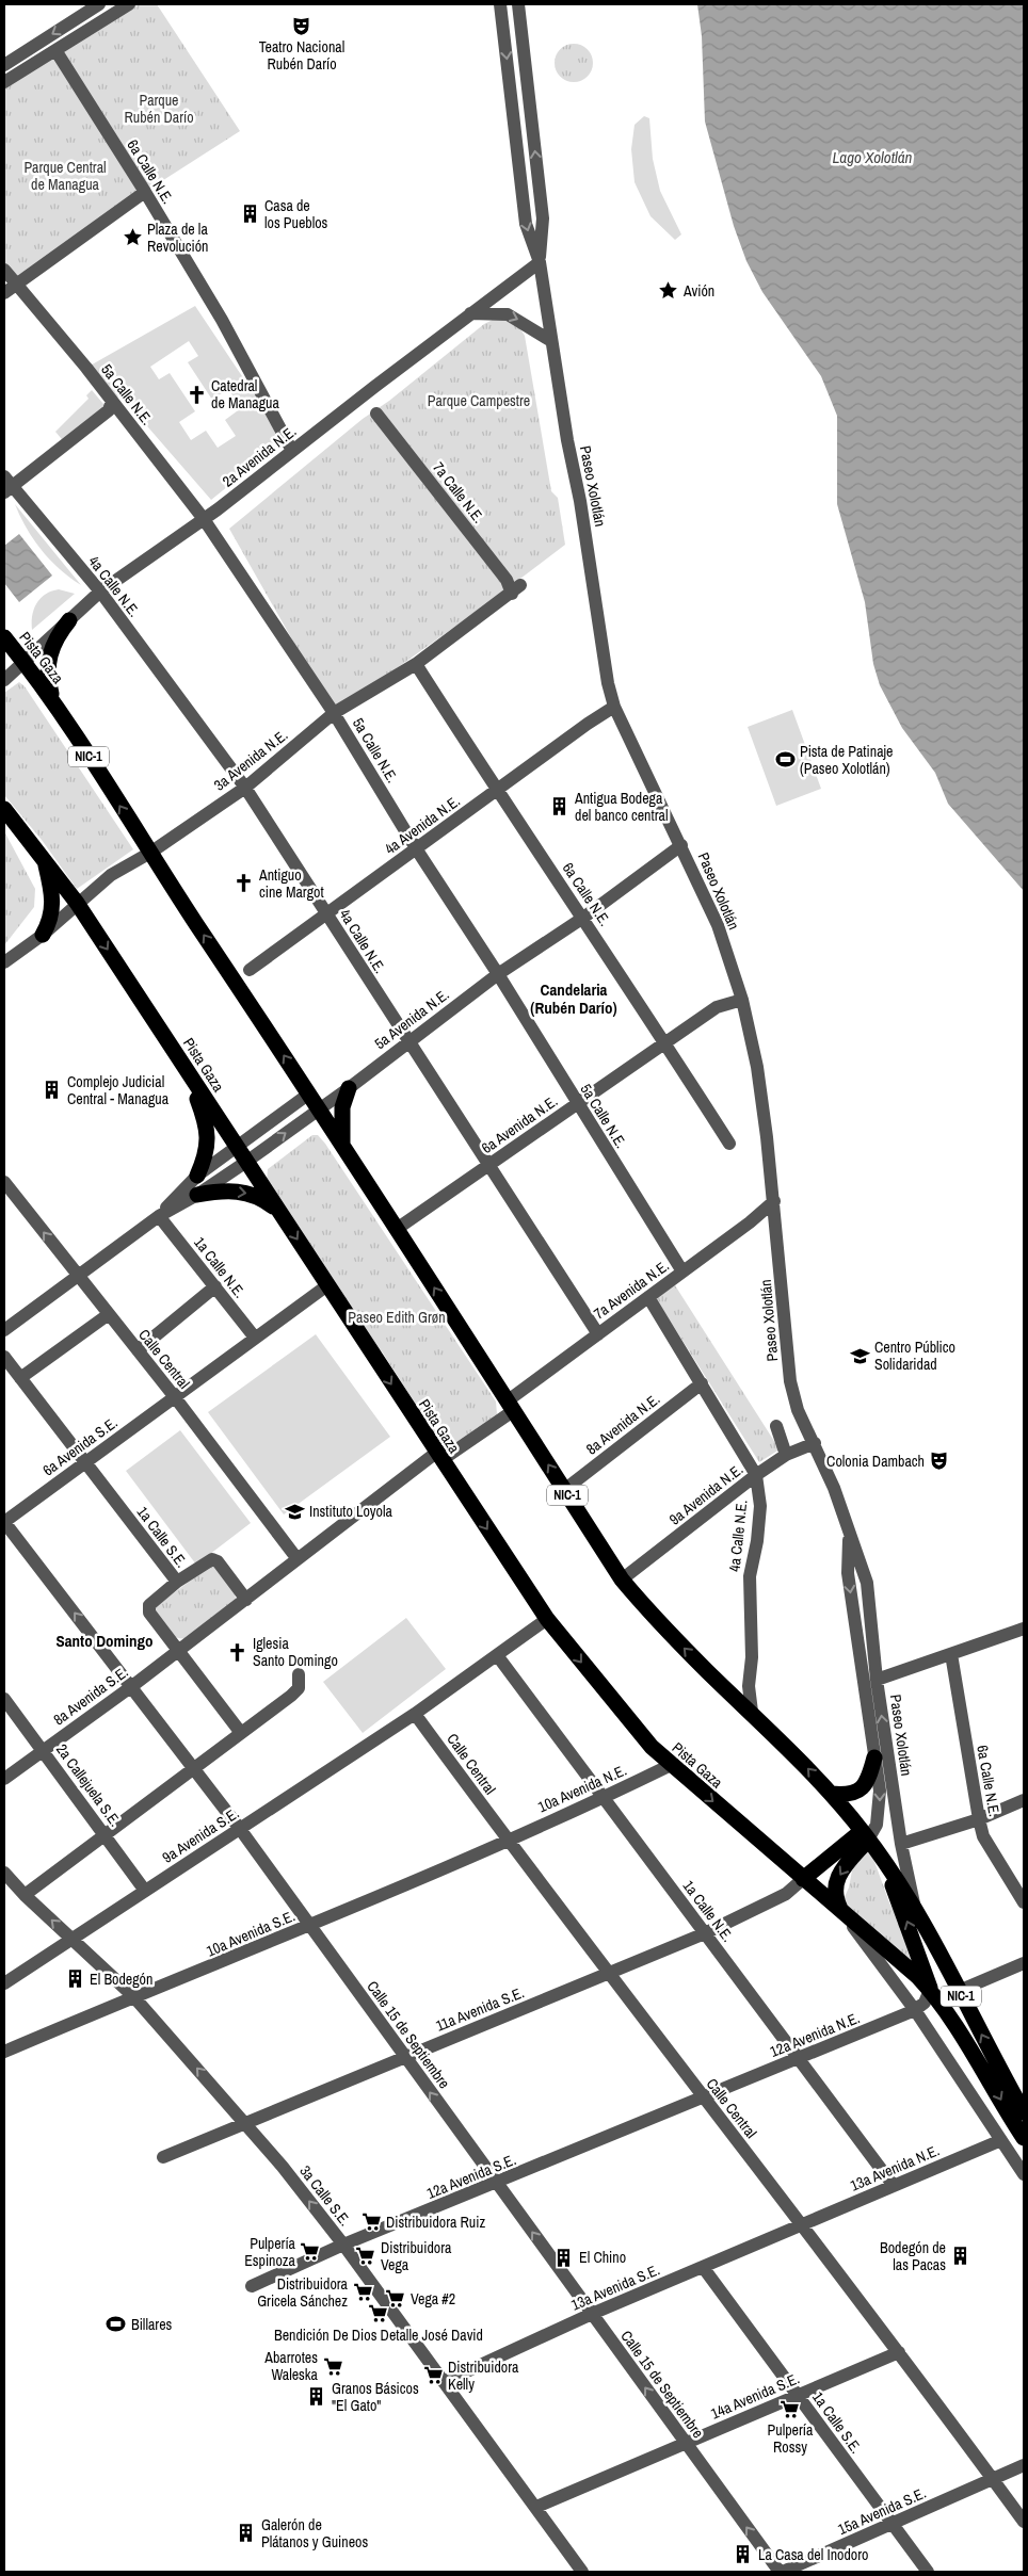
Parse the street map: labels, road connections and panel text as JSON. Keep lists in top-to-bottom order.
{
  "streets": {
    "highway": ["Pista Gaza", "NIC-1"],
    "street": [
      "6a Calle N.E.",
      "5a Calle N.E.",
      "2a Avenida N.E.",
      "Paseo Xolotlán",
      "7a Calle N.E.",
      "4a Calle N.E.",
      "3a Avenida N.E.",
      "4a Avenida N.E.",
      "5a Avenida N.E.",
      "6a Avenida N.E.",
      "1a Calle N.E.",
      "7a Avenida N.E.",
      "Calle Central",
      "8a Avenida N.E.",
      "6a Avenida S.E.",
      "9a Avenida N.E.",
      "1a Calle S.E.",
      "8a Avenida S.E.",
      "2a Callejuela S.E.",
      "10a Avenida N.E.",
      "9a Avenida S.E.",
      "10a Avenida S.E.",
      "11a Avenida S.E.",
      "Calle 15 de Septiembre",
      "12a Avenida N.E.",
      "13a Avenida N.E.",
      "12a Avenida S.E.",
      "3a Calle S.E.",
      "13a Avenida S.E.",
      "14a Avenida S.E.",
      "15a Avenida S.E."
    ]
  },
  "crossings": [
    ["6a Calle N.E.", "2a Avenida N.E."],
    ["6a Calle N.E.", "3a Avenida N.E."],
    ["6a Calle N.E.", "4a Avenida N.E."],
    ["6a Calle N.E.", "5a Avenida N.E."],
    ["6a Calle N.E.", "6a Avenida N.E."],
    ["5a Calle N.E.", "2a Avenida N.E."],
    ["5a Calle N.E.", "3a Avenida N.E."],
    ["5a Calle N.E.", "4a Avenida N.E."],
    ["5a Calle N.E.", "5a Avenida N.E."],
    ["5a Calle N.E.", "6a Avenida N.E."],
    ["5a Calle N.E.", "7a Avenida N.E."],
    ["2a Avenida N.E.", "Paseo Xolotlán"],
    ["2a Avenida N.E.", "4a Calle N.E."],
    ["2a Avenida N.E.", "Pista Gaza"],
    ["Paseo Xolotlán", "Pista Gaza"],
    ["Paseo Xolotlán", "NIC-1"],
    ["Paseo Xolotlán", "4a Avenida N.E."],
    ["Paseo Xolotlán", "5a Avenida N.E."],
    ["Paseo Xolotlán", "6a Avenida N.E."],
    ["Paseo Xolotlán", "7a Avenida N.E."],
    ["Paseo Xolotlán", "9a Avenida N.E."],
    ["7a Calle N.E.", "3a Avenida N.E."],
    ["4a Calle N.E.", "Pista Gaza"],
    ["4a Calle N.E.", "3a Avenida N.E."],
    ["4a Calle N.E.", "4a Avenida N.E."],
    ["4a Calle N.E.", "5a Avenida N.E."],
    ["4a Calle N.E.", "6a Avenida N.E."],
    ["4a Calle N.E.", "7a Avenida N.E."],
    ["4a Calle N.E.", "8a Avenida N.E."],
    ["4a Calle N.E.", "9a Avenida N.E."],
    ["Pista Gaza", "NIC-1"],
    ["Pista Gaza", "3a Avenida N.E."],
    ["Pista Gaza", "5a Avenida N.E."],
    ["Pista Gaza", "6a Avenida N.E."],
    ["Pista Gaza", "7a Avenida N.E."],
    ["Pista Gaza", "8a Avenida N.E."],
    ["Pista Gaza", "9a Avenida N.E."],
    ["Pista Gaza", "8a Avenida S.E."],
    ["Pista Gaza", "10a Avenida N.E."],
    ["Pista Gaza", "11a Avenida S.E."],
    ["5a Avenida N.E.", "1a Calle N.E."],
    ["5a Avenida N.E.", "Calle Central"],
    ["1a Calle N.E.", "10a Avenida N.E."],
    ["1a Calle N.E.", "11a Avenida S.E."],
    ["1a Calle N.E.", "12a Avenida N.E."],
    ["1a Calle N.E.", "13a Avenida N.E."],
    ["7a Avenida N.E.", "8a Avenida S.E."],
    ["Calle Central", "6a Avenida S.E."],
    ["Calle Central", "8a Avenida S.E."],
    ["Calle Central", "10a Avenida N.E."],
    ["Calle Central", "9a Avenida S.E."],
    ["Calle Central", "10a Avenida S.E."],
    ["Calle Central", "11a Avenida S.E."],
    ["Calle Central", "12a Avenida N.E."],
    ["Calle Central", "13a Avenida N.E."],
    ["Calle Central", "12a Avenida S.E."],
    ["Calle Central", "13a Avenida S.E."],
    ["Calle Central", "14a Avenida S.E."],
    ["Calle Central", "15a Avenida S.E."],
    ["6a Avenida S.E.", "1a Calle S.E."],
    ["6a Avenida S.E.", "Calle 15 de Septiembre"],
    ["1a Calle S.E.", "8a Avenida S.E."],
    ["1a Calle S.E.", "13a Avenida S.E."],
    ["1a Calle S.E.", "14a Avenida S.E."],
    ["1a Calle S.E.", "15a Avenida S.E."],
    ["8a Avenida S.E.", "2a Callejuela S.E."],
    ["8a Avenida S.E.", "Calle 15 de Septiembre"],
    ["2a Callejuela S.E.", "9a Avenida S.E."],
    ["10a Avenida N.E.", "10a Avenida S.E."],
    ["9a Avenida S.E.", "Calle 15 de Septiembre"],
    ["9a Avenida S.E.", "3a Calle S.E."],
    ["10a Avenida S.E.", "Calle 15 de Septiembre"],
    ["10a Avenida S.E.", "3a Calle S.E."],
    ["11a Avenida S.E.", "Calle 15 de Septiembre"],
    ["11a Avenida S.E.", "3a Calle S.E."],
    ["Calle 15 de Septiembre", "12a Avenida S.E."],
    ["Calle 15 de Septiembre", "13a Avenida S.E."],
    ["Calle 15 de Septiembre", "14a Avenida S.E."],
    ["Calle 15 de Septiembre", "15a Avenida S.E."],
    ["12a Avenida N.E.", "12a Avenida S.E."],
    ["13a Avenida N.E.", "13a Avenida S.E."],
    ["12a Avenida S.E.", "3a Calle S.E."],
    ["3a Calle S.E.", "13a Avenida S.E."],
    ["3a Calle S.E.", "14a Avenida S.E."]
  ],
  "one_way": ["Calle 15 de Septiembre", "3a Calle S.E."],
  "districts": ["Candelaria (Rubén Darío)", "Santo Domingo"],
  "water": ["Lago Xolotlán"],
  "parks": [
    "Parque Rubén Darío",
    "Parque Central de Managua",
    "Parque Campestre",
    "Paseo Edith Grøn"
  ],
  "places": {
    "theatre": ["Teatro Nacional Rubén Darío", "Colonia Dambach"],
    "building": [
      "Casa de los Pueblos",
      "Antigua Bodega del banco central",
      "Complejo Judicial Central - Managua",
      "El Bodegón",
      "Bodegón de las Pacas",
      "El Chino",
      "Granos Básicos \"El Gato\"",
      "Galerón de Plátanos y Guineos",
      "La Casa del Inodoro"
    ],
    "place": ["Plaza de la Revolución", "Avión"],
    "church": ["Catedral de Managua", "Antiguo cine Margot", "Iglesia Santo Domingo"],
    "sports": ["Pista de Patinaje (Paseo Xolotlán)", "Billares"],
    "school or university": ["Centro Público Solidaridad", "Instituto Loyola"],
    "supermarket": [
      "Distribuidora Ruiz",
      "Pulpería Espinoza",
      "Distribuidora Vega",
      "Distribuidora Gricela Sánchez",
      "Vega #2",
      "Bendición De Dios Detalle José David",
      "Abarrotes Waleska",
      "Distribuidora Kelly",
      "Pulpería Rossy"
    ]
  }
}
